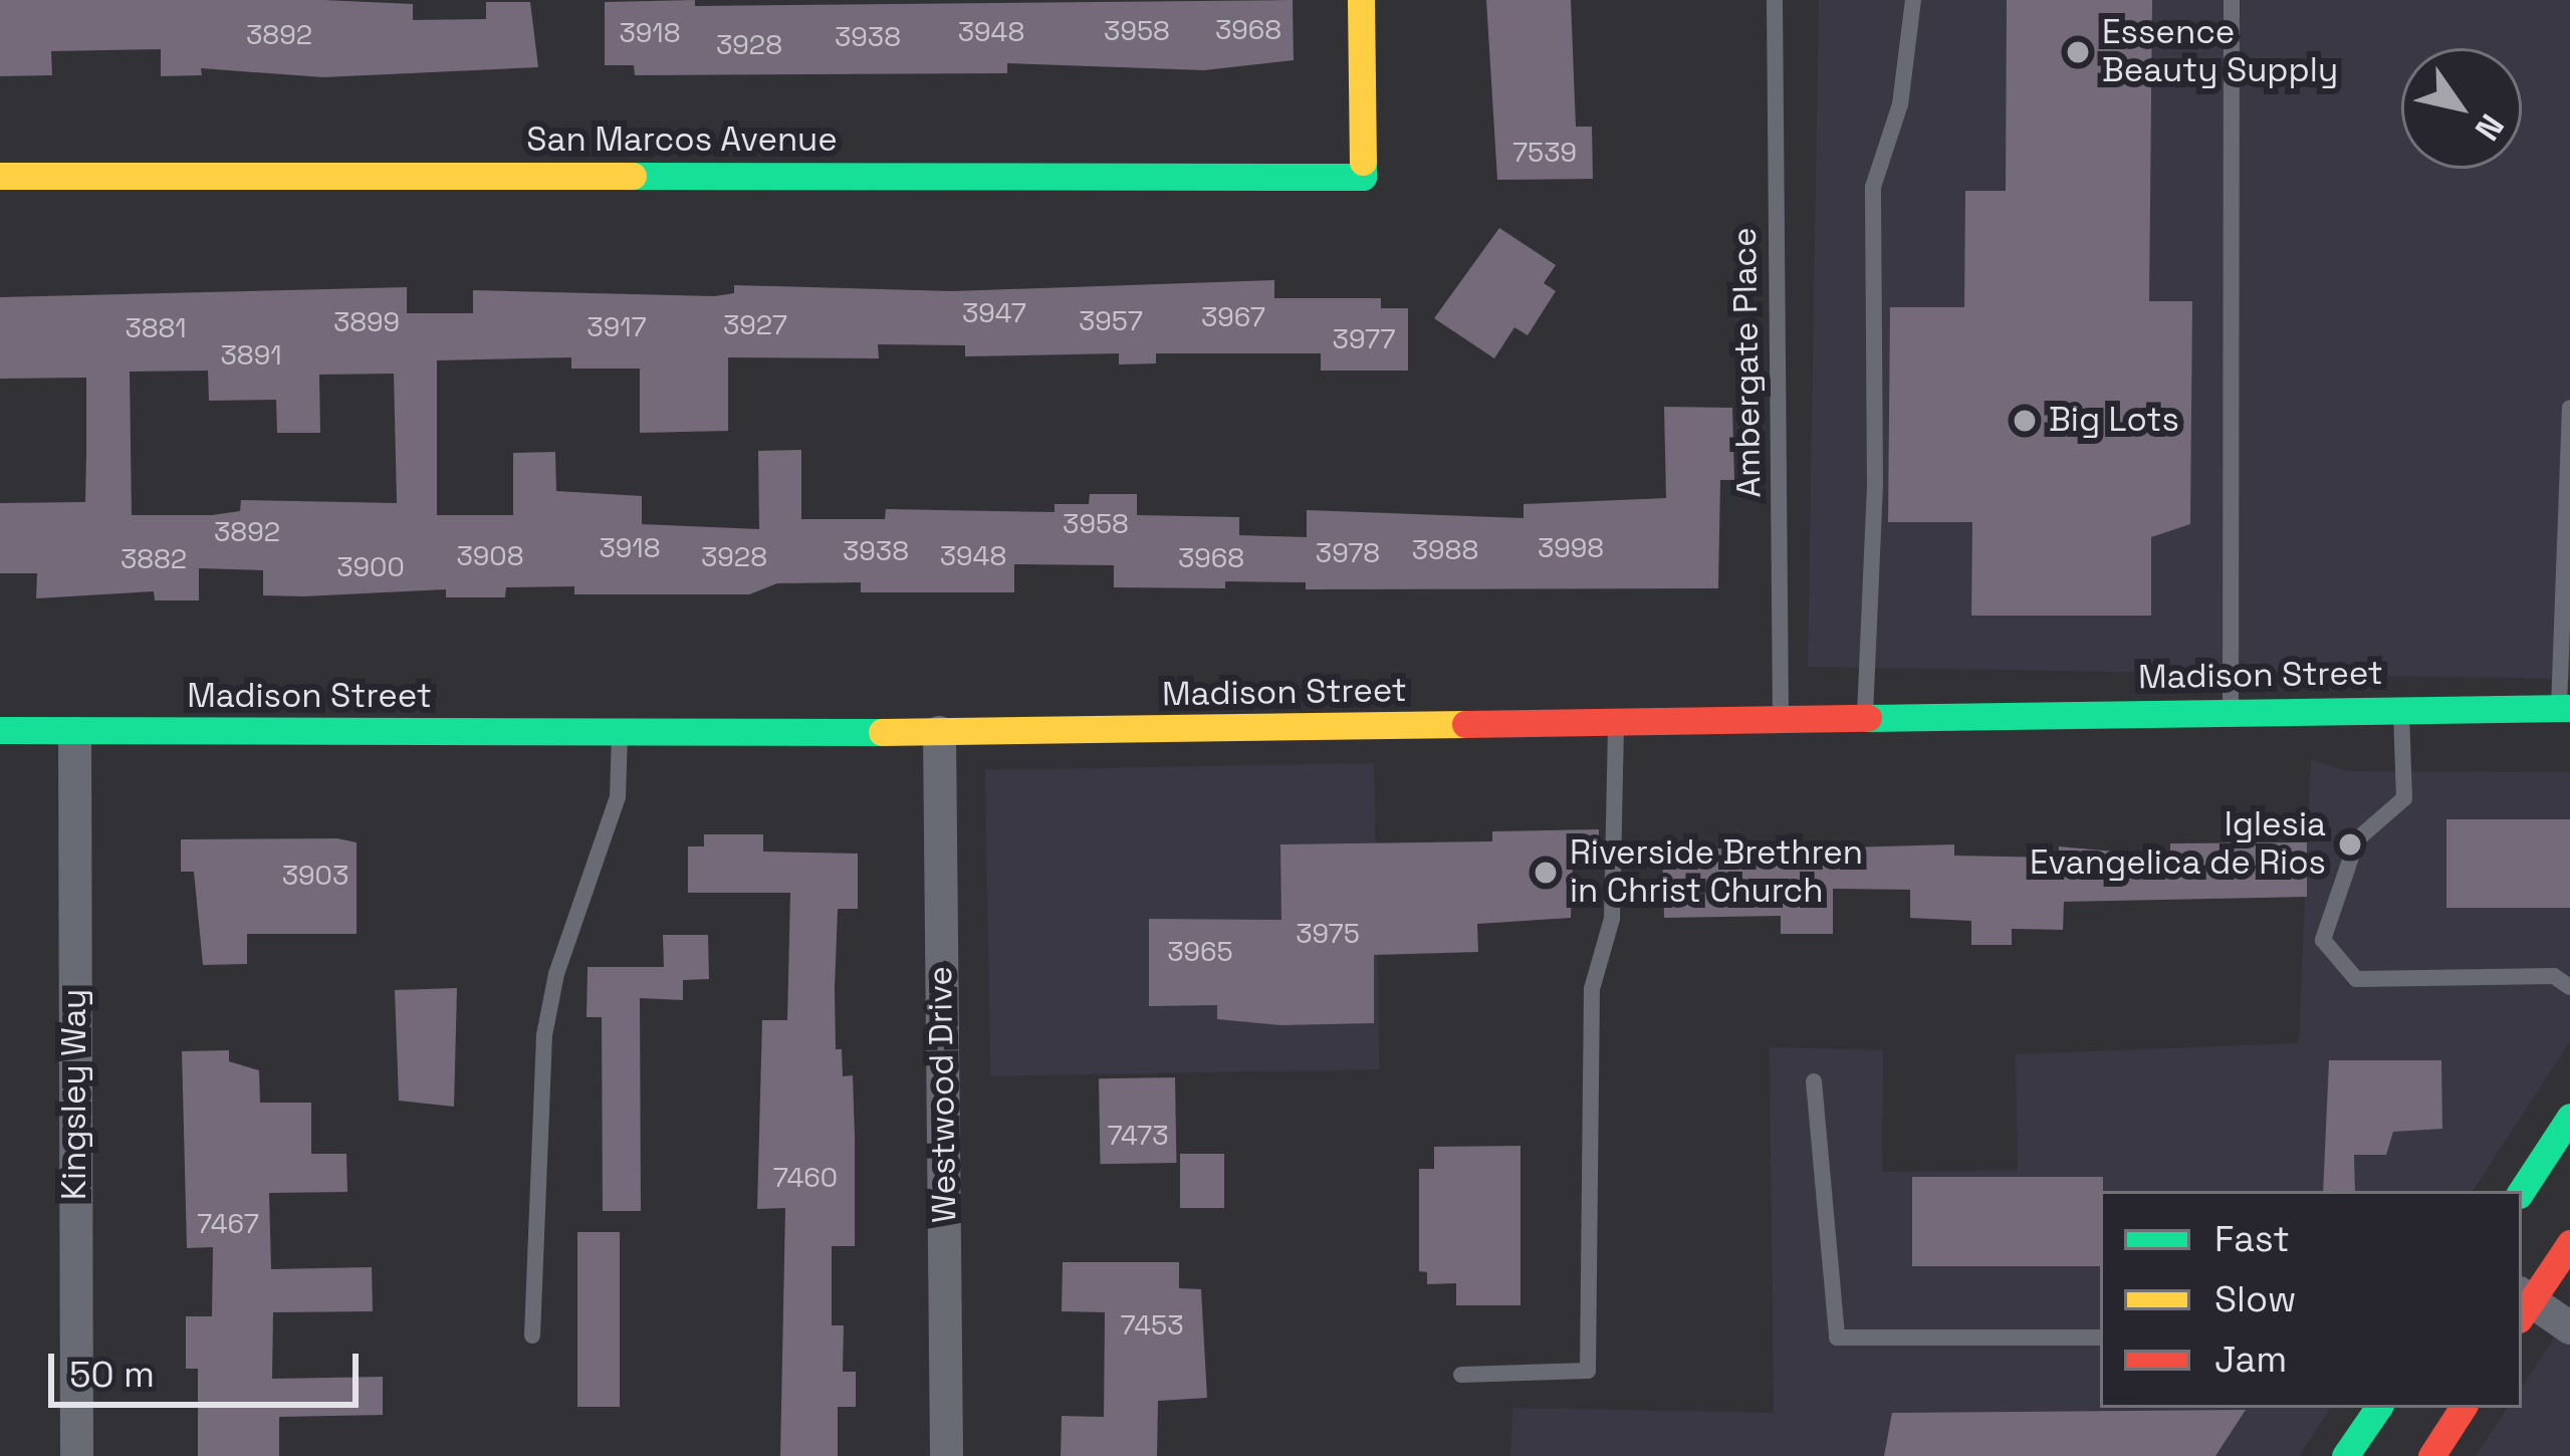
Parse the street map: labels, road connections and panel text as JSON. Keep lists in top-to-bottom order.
{
  "streets": {
    "main road": ["San Marcos Avenue", "Madison Street"],
    "street": ["Kingsley Way", "Westwood Drive"],
    "lane": ["Ambergate Place"]
  },
  "crossings": [
    ["Ambergate Place", "Madison Street"],
    ["Madison Street", "Kingsley Way"],
    ["Madison Street", "Westwood Drive"]
  ],
  "places": [
    "Essence Beauty Supply",
    "Big Lots",
    "Iglesia Evangelica de Rios",
    "Riverside Brethren in Christ Church"
  ],
  "house_numbers": [
    "3968",
    "3958",
    "3948",
    "3918",
    "3892",
    "3938",
    "3928",
    "7539",
    "3947",
    "3967",
    "3957",
    "3899",
    "3927",
    "3917",
    "3881",
    "3977",
    "3891",
    "3958",
    "3892",
    "3918",
    "3998",
    "3988",
    "3938",
    "3978",
    "3908",
    "3948",
    "3928",
    "3968",
    "3882",
    "3900",
    "3903",
    "3975",
    "3965",
    "7473",
    "7460",
    "7467",
    "7453"
  ],
  "legend": ["Fast", "Slow", "Jam"],
  "scale_bar": "50 m",
  "north": "bottom right"
}
